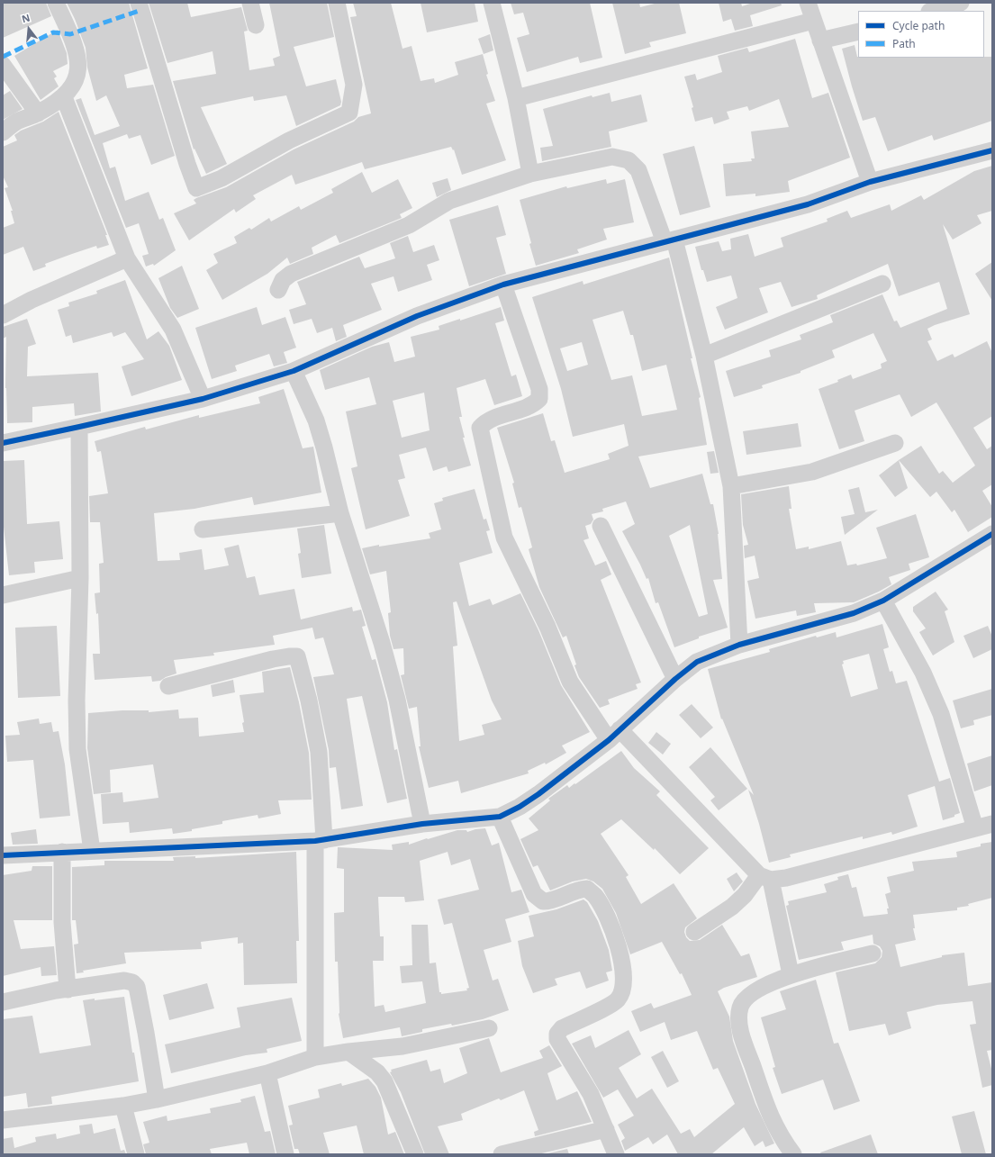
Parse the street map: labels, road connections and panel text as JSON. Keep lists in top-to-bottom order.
{
  "legend": ["Cycle path", "Path"],
  "north": "top"
}
